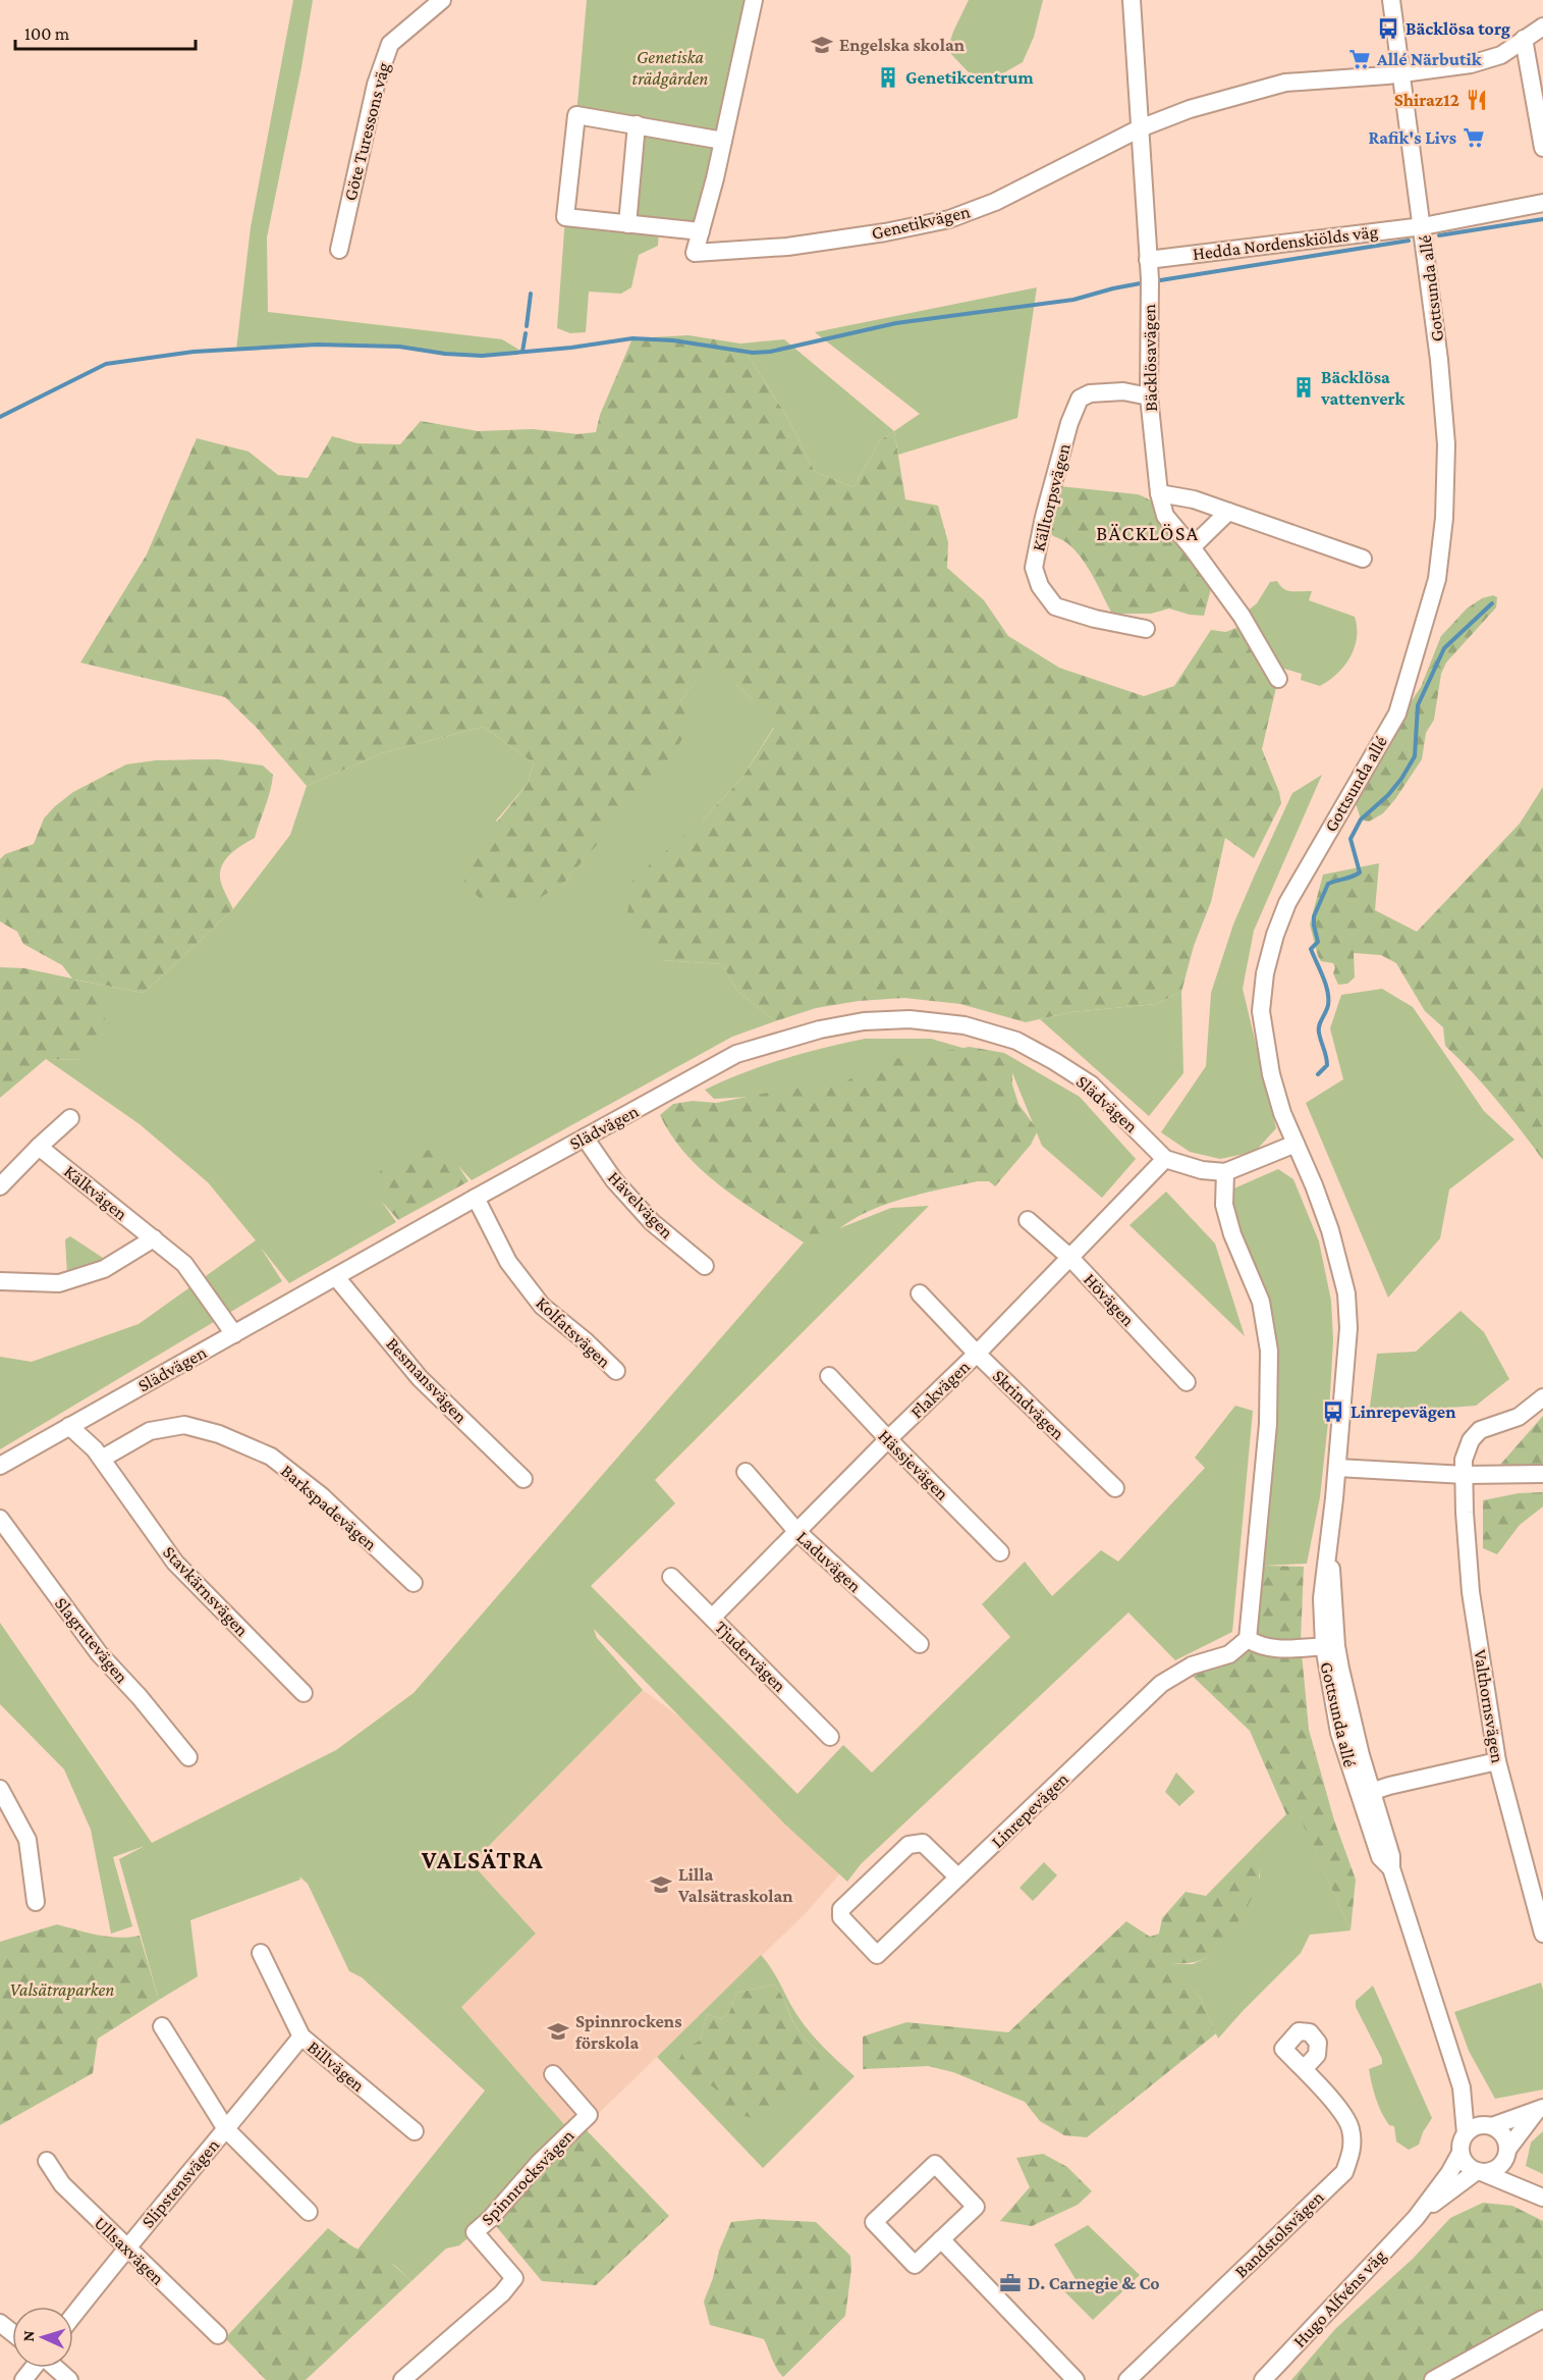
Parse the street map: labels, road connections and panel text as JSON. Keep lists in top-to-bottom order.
{
  "streets": {
    "street": [
      "Göte Turessons väg",
      "Genetikvägen",
      "Hedda Nordenskiölds väg",
      "Gottsunda allé",
      "Bäcklösavägen",
      "Källtorpsvägen",
      "Slädvägen",
      "Kälkvägen",
      "Hävelvägen",
      "Hövägen",
      "Kolfatsvägen",
      "Besmansvägen",
      "Flakvägen",
      "Skrindvägen",
      "Hässjevägen",
      "Barkspadevägen",
      "Laduvägen",
      "Stavkärnsvägen",
      "Slagrutevägen",
      "Tjudervägen",
      "Valthornsvägen",
      "Linrepevägen",
      "Billvägen",
      "Spinnrocksvägen",
      "Slipstensvägen",
      "Bandstolsvägen",
      "Ullsaxvägen",
      "Hugo Alfvéns väg"
    ]
  },
  "crossings": [
    ["Genetikvägen", "Gottsunda allé"],
    ["Genetikvägen", "Bäcklösavägen"],
    ["Hedda Nordenskiölds väg", "Gottsunda allé"],
    ["Hedda Nordenskiölds väg", "Bäcklösavägen"],
    ["Gottsunda allé", "Slädvägen"],
    ["Gottsunda allé", "Hugo Alfvéns väg"],
    ["Bäcklösavägen", "Källtorpsvägen"],
    ["Slädvägen", "Kälkvägen"],
    ["Slädvägen", "Hävelvägen"],
    ["Slädvägen", "Kolfatsvägen"],
    ["Slädvägen", "Besmansvägen"],
    ["Slädvägen", "Flakvägen"],
    ["Slädvägen", "Stavkärnsvägen"],
    ["Hövägen", "Flakvägen"],
    ["Flakvägen", "Skrindvägen"],
    ["Flakvägen", "Hässjevägen"],
    ["Flakvägen", "Laduvägen"],
    ["Flakvägen", "Tjudervägen"],
    ["Barkspadevägen", "Stavkärnsvägen"],
    ["Billvägen", "Slipstensvägen"],
    ["Slipstensvägen", "Ullsaxvägen"]
  ],
  "districts": ["BÄCKLÖSA", "VALSÄTRA"],
  "parks": ["Genetiska trädgården", "Valsätraparken"],
  "places": {
    "bus stop": ["Bäcklösa torg", "Linrepevägen"],
    "school or university": ["Engelska skolan", "Lilla Valsätraskolan", "Spinnrockens förskola"],
    "supermarket": ["Allé Närbutik", "Rafik's Livs"],
    "building": ["Genetikcentrum", "Bäcklösa vattenverk"],
    "restaurant": ["Shiraz12"],
    "office": ["D. Carnegie & Co"]
  },
  "scale_bar": "100 m",
  "north": "left"
}
